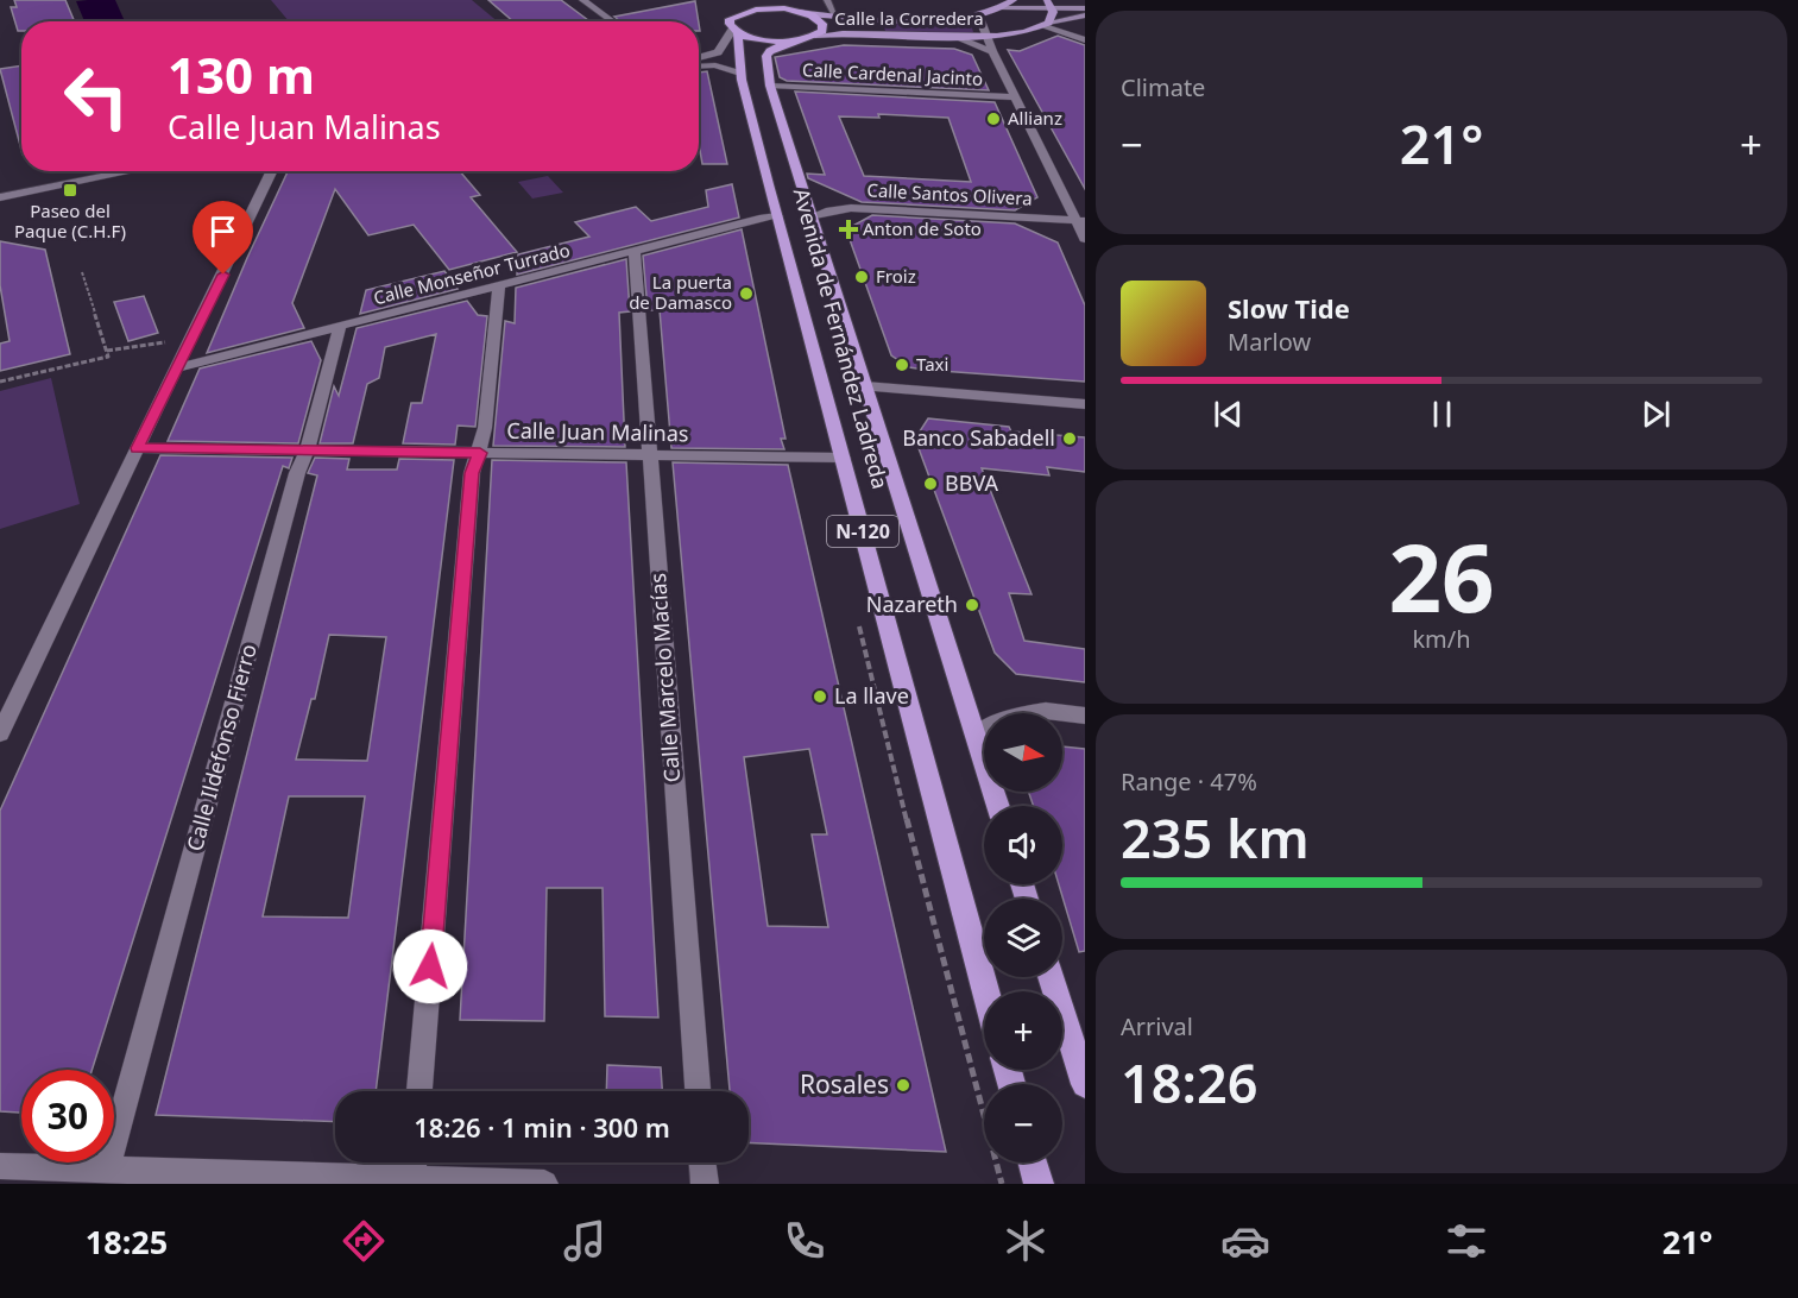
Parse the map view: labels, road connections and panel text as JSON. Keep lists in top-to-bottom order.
{
  "streets": {
    "highway": ["Avenida de Fernández Ladreda", "N-120"],
    "main road": ["Calle la Corredera"],
    "street": [
      "Calle Cardenal Jacinto",
      "Calle Santos Olivera",
      "Calle Monseñor Turrado",
      "Calle Juan Malinas",
      "Calle Marcelo Macías",
      "Calle Ildefonso Fierro"
    ]
  },
  "crossings": [
    ["Calle la Corredera", "N-120"],
    ["Calle Cardenal Jacinto", "Avenida de Fernández Ladreda"],
    ["Calle Santos Olivera", "Avenida de Fernández Ladreda"],
    ["Calle Monseñor Turrado", "Avenida de Fernández Ladreda"],
    ["Calle Monseñor Turrado", "Calle Marcelo Macías"],
    ["Calle Monseñor Turrado", "Calle Ildefonso Fierro"],
    ["Avenida de Fernández Ladreda", "Calle Juan Malinas"],
    ["Avenida de Fernández Ladreda", "N-120"],
    ["Calle Juan Malinas", "Calle Marcelo Macías"],
    ["Calle Juan Malinas", "Calle Ildefonso Fierro"]
  ],
  "places": {
    "other": [
      "Allianz",
      "Froiz",
      "La puerta de Damasco",
      "Taxi",
      "Banco Sabadell",
      "BBVA",
      "Nazareth",
      "La llave",
      "Rosales"
    ],
    "transit": ["Paseo del Paque (C.H.F)"],
    "health": ["Anton de Soto"]
  },
  "north": "right",
  "page": {
    "tile": [
      "Climate",
      ["26", "km/h"],
      ["Range · 47%", "235 km"],
      ["Arrival", "18:26"]
    ],
    "turn": ["130 m", "Calle Juan Malinas"],
    "heat": ["−", "21°", "+"],
    "song": ["Slow Tide", "Marlow"],
    "map_buttons": ["+", "−"],
    "limit": "30",
    "trip": "18:26 · 1 min · 300 m",
    "tabs": ["18:25", "21°"]
  }
}
